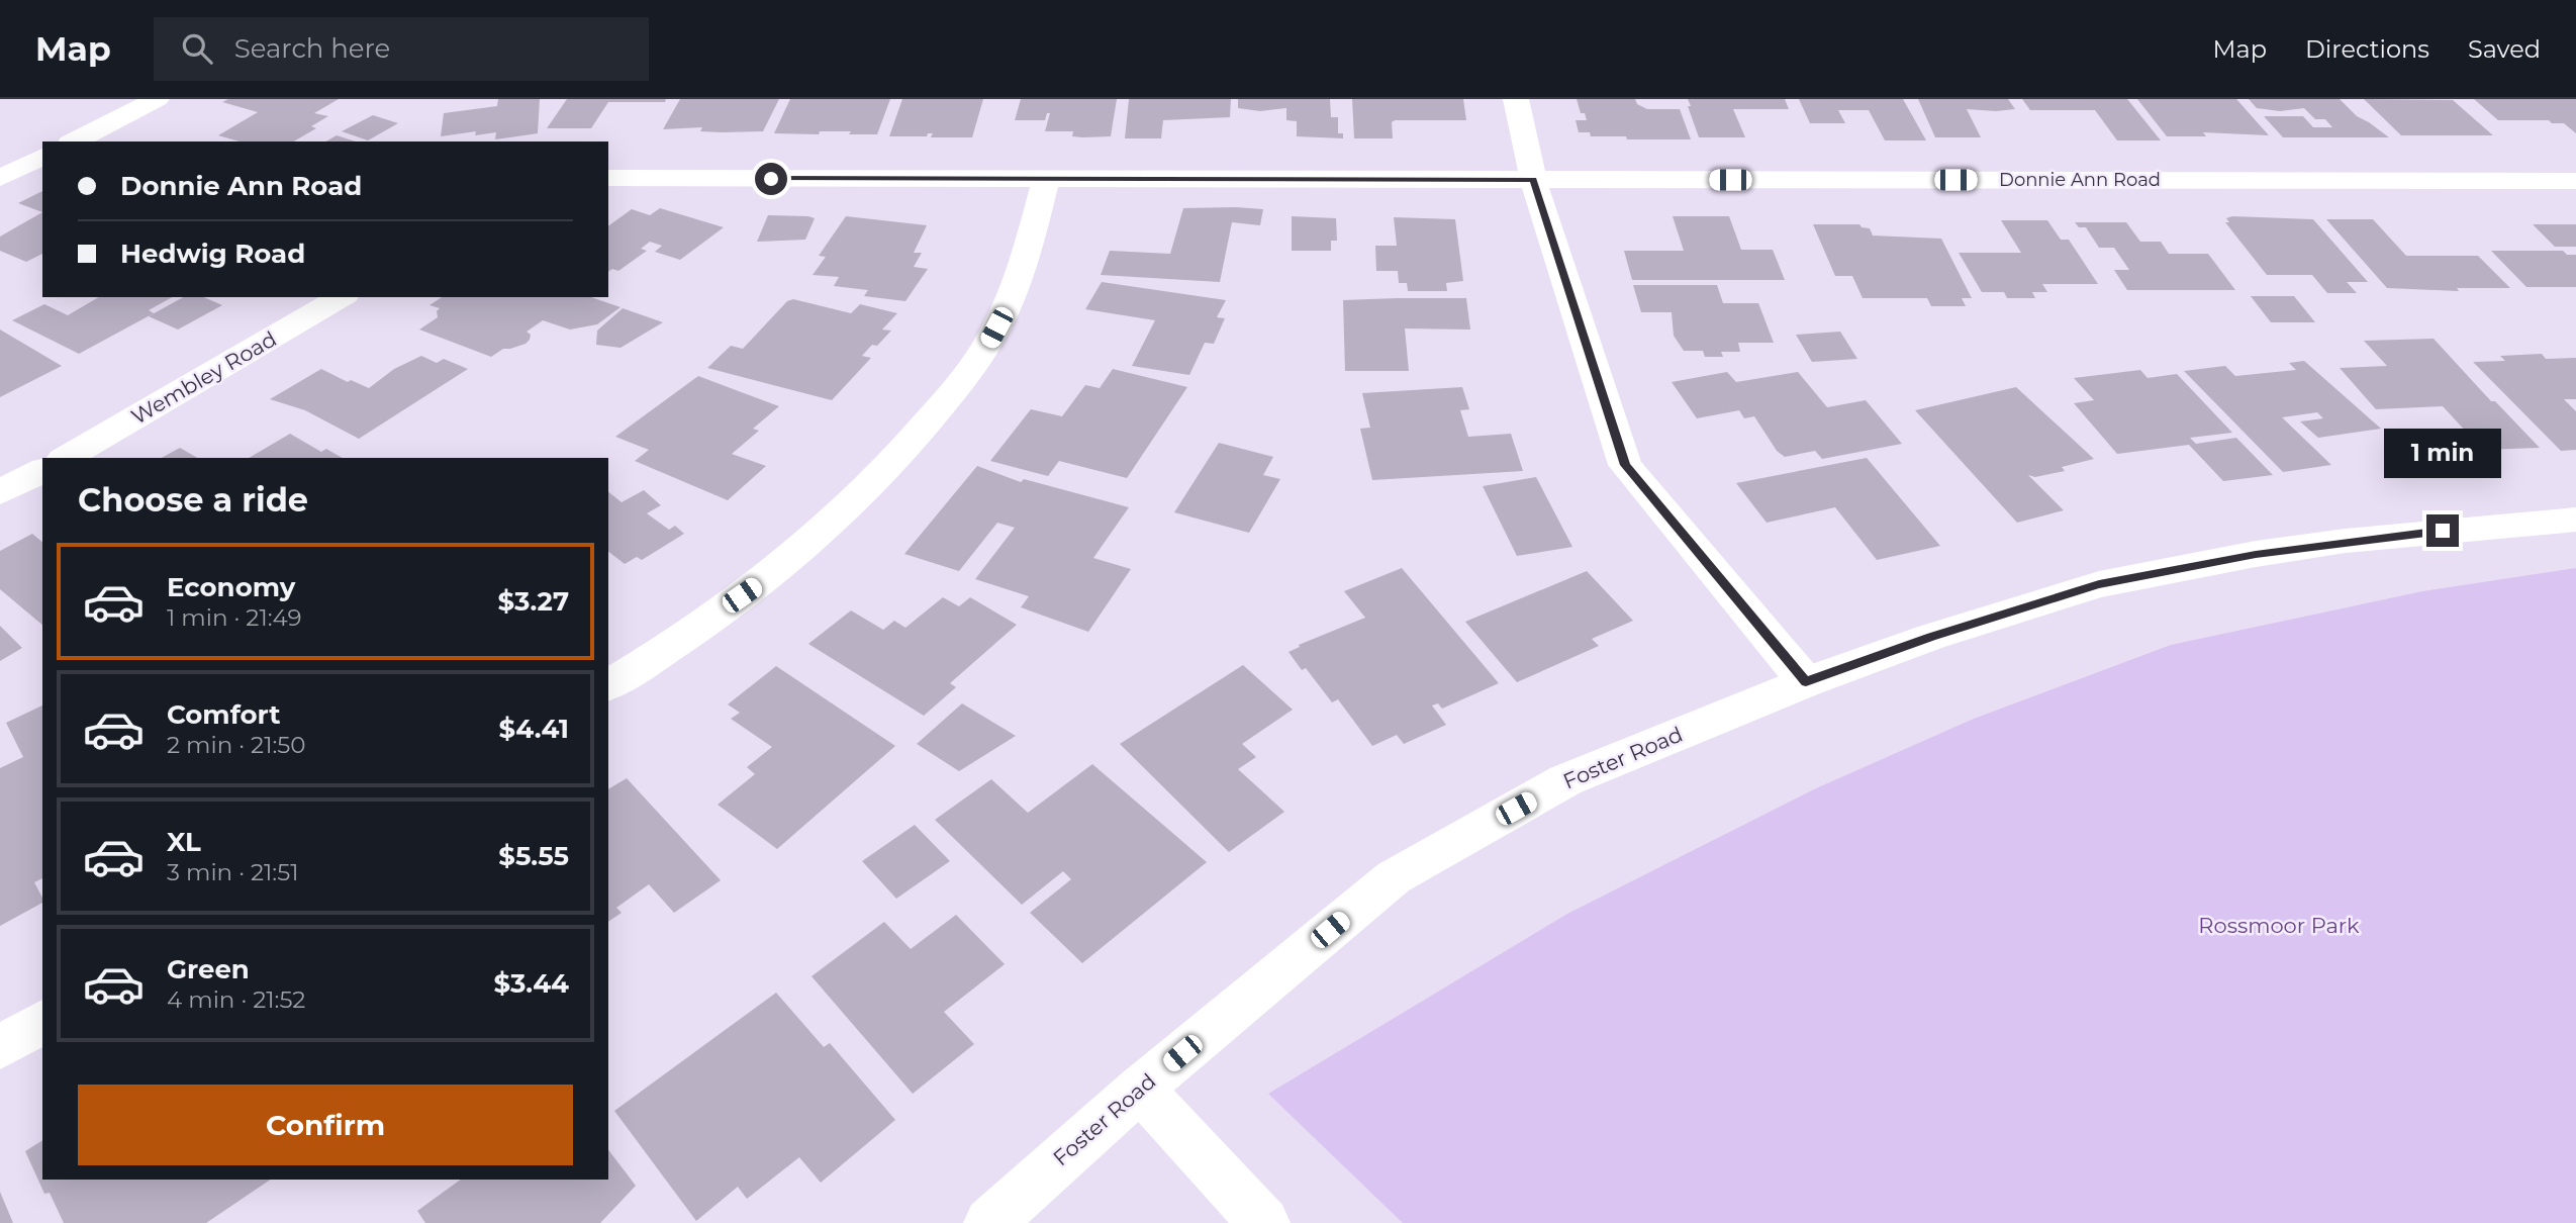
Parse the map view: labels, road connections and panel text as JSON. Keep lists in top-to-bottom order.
{
  "streets": {
    "street": ["Donnie Ann Road", "Wembley Road", "Foster Road"]
  },
  "parks": ["Rossmoor Park"],
  "page": {
    "header": "Map",
    "search": "Search here",
    "nav": ["Map", "Directions", "Saved"],
    "banner": ["Donnie Ann Road", "Hedwig Road"],
    "bubble": "1 min",
    "heading": "Choose a ride",
    "list": [
      {
        "name": "Economy",
        "note": "1 min · 21:49",
        "value": "$3.27"
      },
      {
        "name": "Comfort",
        "note": "2 min · 21:50",
        "value": "$4.41"
      },
      {
        "name": "XL",
        "note": "3 min · 21:51",
        "value": "$5.55"
      },
      {
        "name": "Green",
        "note": "4 min · 21:52",
        "value": "$3.44"
      }
    ],
    "buttons": "Confirm"
  }
}
